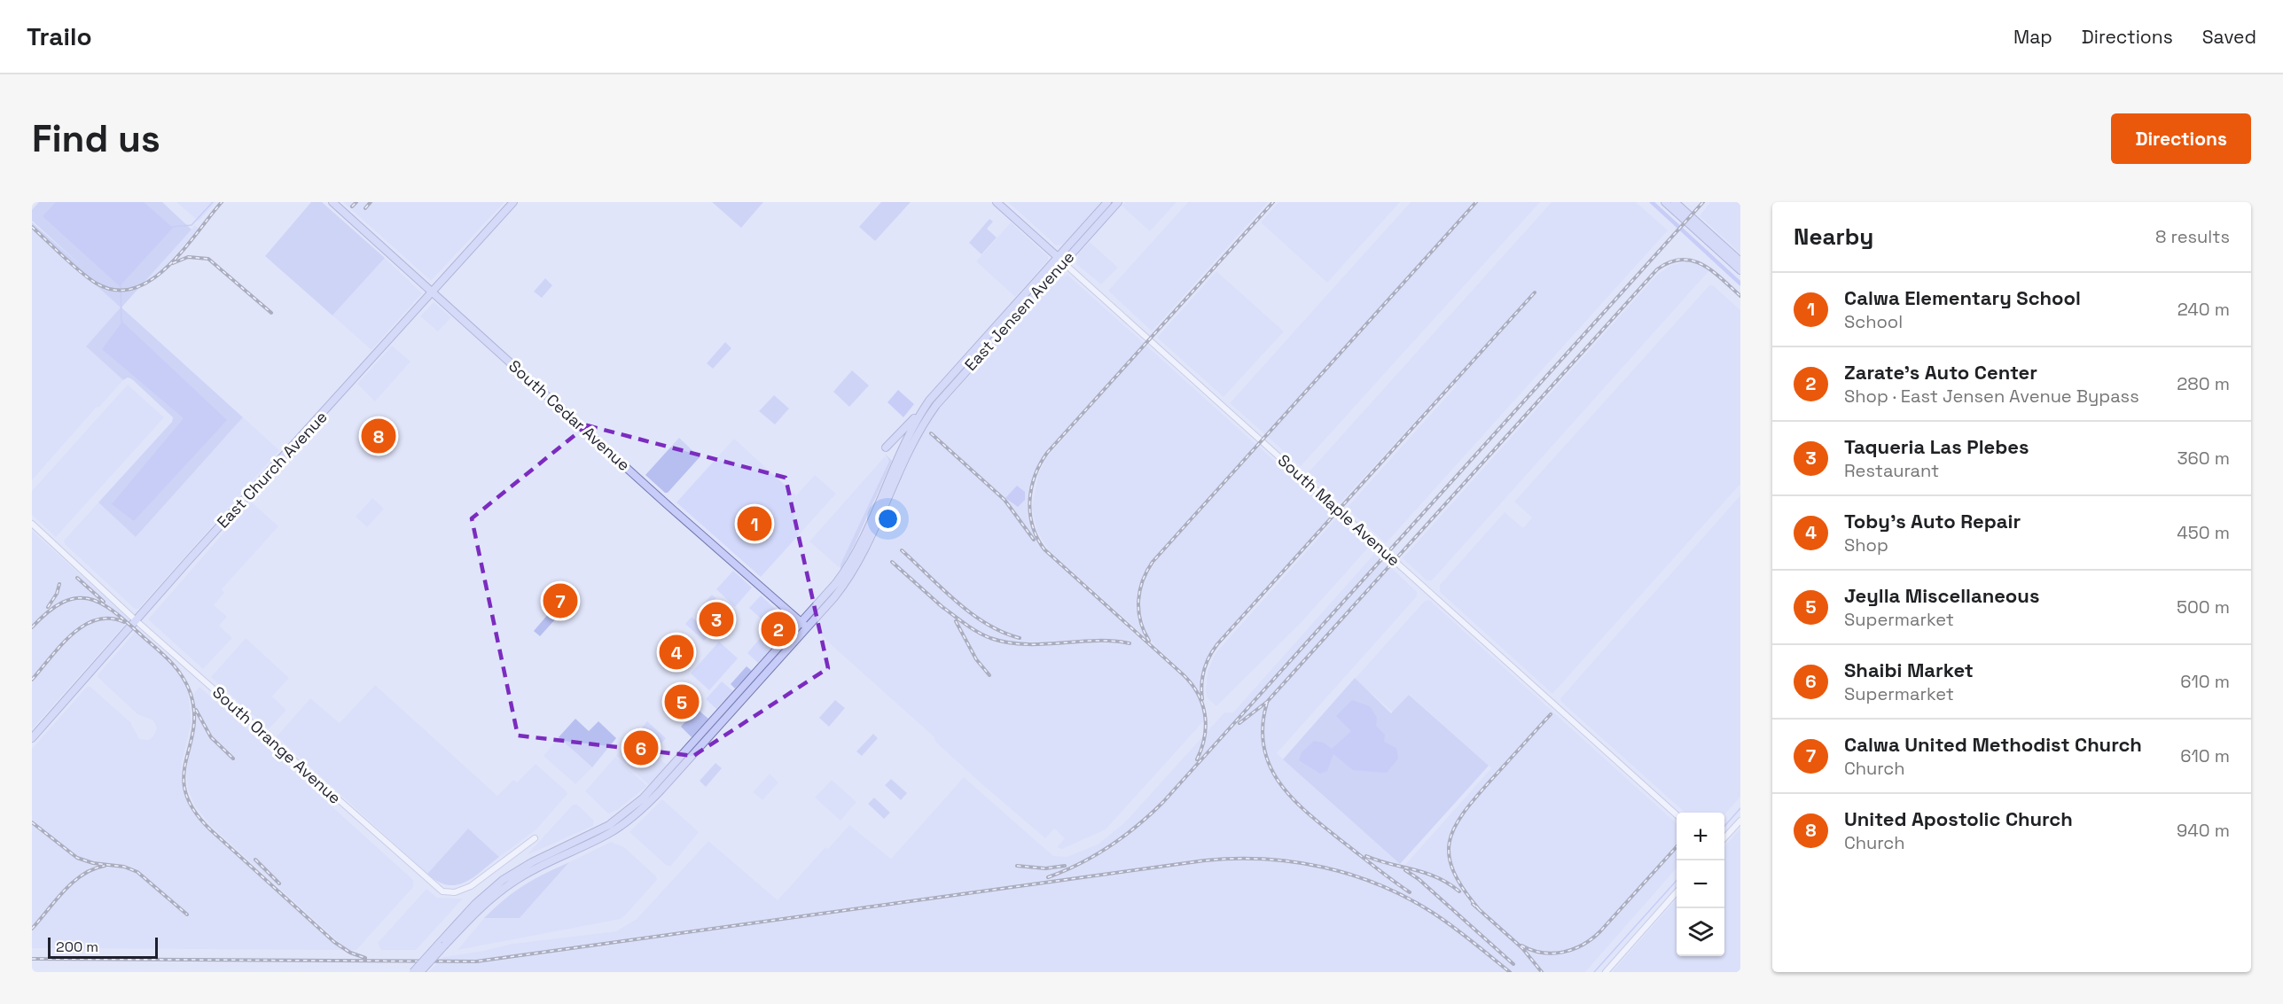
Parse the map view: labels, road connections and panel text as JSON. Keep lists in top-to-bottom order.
{
  "streets": {
    "main road": [
      "East Jensen Avenue",
      "South Cedar Avenue",
      "East Church Avenue",
      "South Maple Avenue"
    ],
    "street": ["South Orange Avenue"]
  },
  "crossings": [
    ["East Jensen Avenue", "South Cedar Avenue"],
    ["East Jensen Avenue", "South Maple Avenue"],
    ["South Cedar Avenue", "East Church Avenue"],
    ["East Church Avenue", "South Orange Avenue"]
  ],
  "scale_bar": "200 m",
  "page": {
    "header": "Trailo",
    "nav": ["Map", "Directions", "Saved"],
    "buttons": "Directions",
    "title": "Find us",
    "heading": ["Nearby", "8 results"],
    "list": [
      {
        "mark": "1",
        "name": "Calwa Elementary School",
        "note": "School",
        "value": "240 m"
      },
      {
        "mark": "2",
        "name": "Zarate's Auto Center",
        "note": "Shop · East Jensen Avenue Bypass",
        "value": "280 m"
      },
      {
        "mark": "3",
        "name": "Taqueria Las Plebes",
        "note": "Restaurant",
        "value": "360 m"
      },
      {
        "mark": "4",
        "name": "Toby's Auto Repair",
        "note": "Shop",
        "value": "450 m"
      },
      {
        "mark": "5",
        "name": "Jeylla Miscellaneous",
        "note": "Supermarket",
        "value": "500 m"
      },
      {
        "mark": "6",
        "name": "Shaibi Market",
        "note": "Supermarket",
        "value": "610 m"
      },
      {
        "mark": "7",
        "name": "Calwa United Methodist Church",
        "note": "Church",
        "value": "610 m"
      },
      {
        "mark": "8",
        "name": "United Apostolic Church",
        "note": "Church",
        "value": "940 m"
      }
    ],
    "pins": [
      "8",
      "1",
      "7",
      "3",
      "2",
      "4",
      "5",
      "6"
    ],
    "map_buttons": ["+", "−"],
    "scale": "200 m"
  }
}
